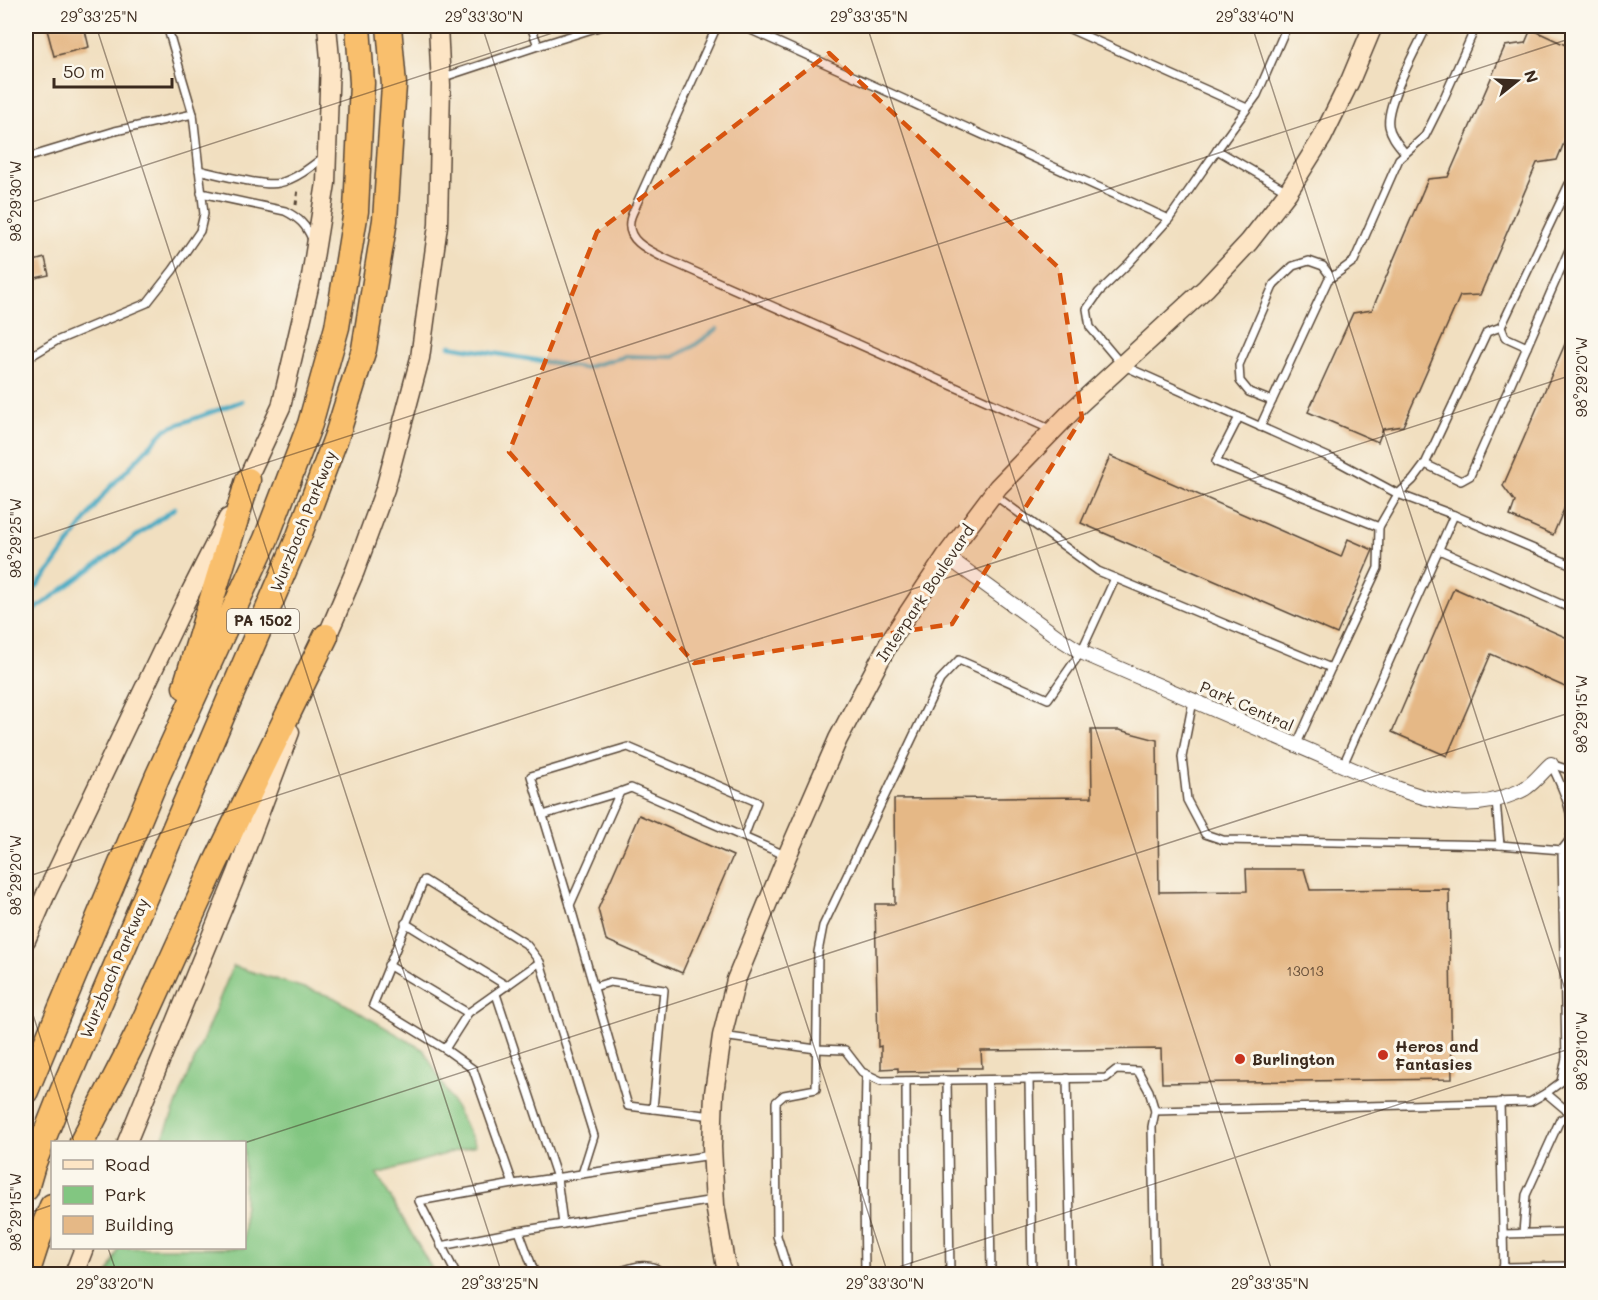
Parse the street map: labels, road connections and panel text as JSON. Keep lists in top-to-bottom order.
{
  "streets": {
    "highway": ["Wurzbach Parkway", "PA 1502"],
    "main road": ["Interpark Boulevard"],
    "street": ["Park Central"]
  },
  "crossings": [
    ["Interpark Boulevard", "Park Central"]
  ],
  "places": ["Heros and Fantasies", "Burlington"],
  "house_numbers": ["13013"],
  "legend": ["Road", "Park", "Building"],
  "scale_bar": "50 m",
  "north": "right",
  "coordinates": [
    "29°33'25\"N",
    "29°33'30\"N",
    "29°33'35\"N",
    "29°33'40\"N",
    "98°29'30\"W",
    "98°29'20\"W",
    "98°29'25\"W",
    "98°29'15\"W",
    "98°29'10\"W",
    "29°33'20\"N"
  ]
}
